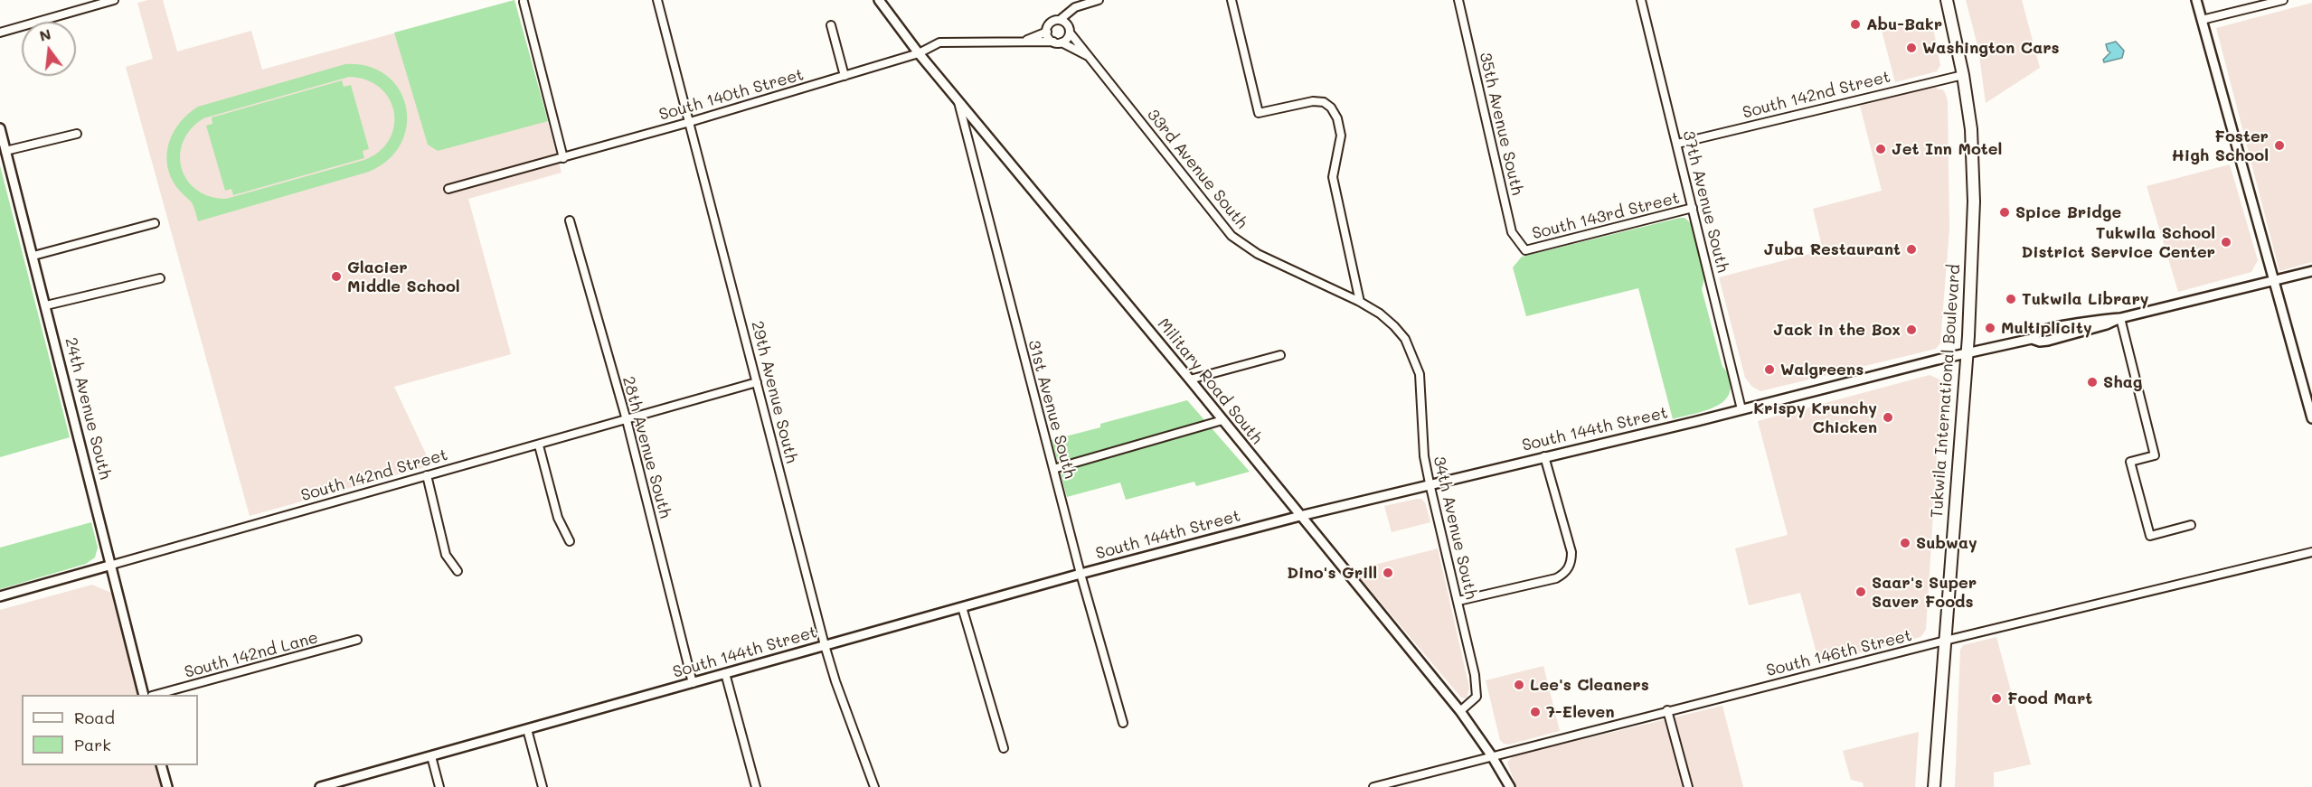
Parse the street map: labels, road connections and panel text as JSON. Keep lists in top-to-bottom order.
{
  "streets": {
    "main road": ["Tukwila International Boulevard"],
    "street": [
      "South 140th Street",
      "South 142nd Street",
      "35th Avenue South",
      "33rd Avenue South",
      "37th Avenue South",
      "South 143rd Street",
      "Military Road South",
      "29th Avenue South",
      "24th Avenue South",
      "31st Avenue South",
      "South 144th Street",
      "28th Avenue South",
      "34th Avenue South",
      "South 146th Street",
      "South 142nd Lane"
    ]
  },
  "crossings": [
    ["South 140th Street", "33rd Avenue South"],
    ["South 140th Street", "Military Road South"],
    ["South 140th Street", "29th Avenue South"],
    ["South 142nd Street", "37th Avenue South"],
    ["South 142nd Street", "Tukwila International Boulevard"],
    ["South 142nd Street", "29th Avenue South"],
    ["South 142nd Street", "24th Avenue South"],
    ["South 142nd Street", "28th Avenue South"],
    ["35th Avenue South", "South 143rd Street"],
    ["33rd Avenue South", "34th Avenue South"],
    ["37th Avenue South", "South 143rd Street"],
    ["37th Avenue South", "South 144th Street"],
    ["Military Road South", "31st Avenue South"],
    ["Military Road South", "South 144th Street"],
    ["Military Road South", "34th Avenue South"],
    ["Military Road South", "South 146th Street"],
    ["Tukwila International Boulevard", "South 144th Street"],
    ["Tukwila International Boulevard", "South 146th Street"],
    ["29th Avenue South", "South 144th Street"],
    ["31st Avenue South", "South 144th Street"],
    ["South 144th Street", "28th Avenue South"],
    ["South 144th Street", "34th Avenue South"]
  ],
  "places": [
    "Abu-Bakr",
    "Washington Cars",
    "Foster High School",
    "Jet Inn Motel",
    "Spice Bridge",
    "Tukwila School District Service Center",
    "Juba Restaurant",
    "Glacier Middle School",
    "Tukwila Library",
    "Multiplicity",
    "Jack in the Box",
    "Walgreens",
    "Shag",
    "Krispy Krunchy Chicken",
    "Subway",
    "Dino's Grill",
    "Saar's Super Saver Foods",
    "Lee's Cleaners",
    "Food Mart",
    "7-Eleven"
  ],
  "legend": ["Road", "Park"],
  "north": "top"
}
